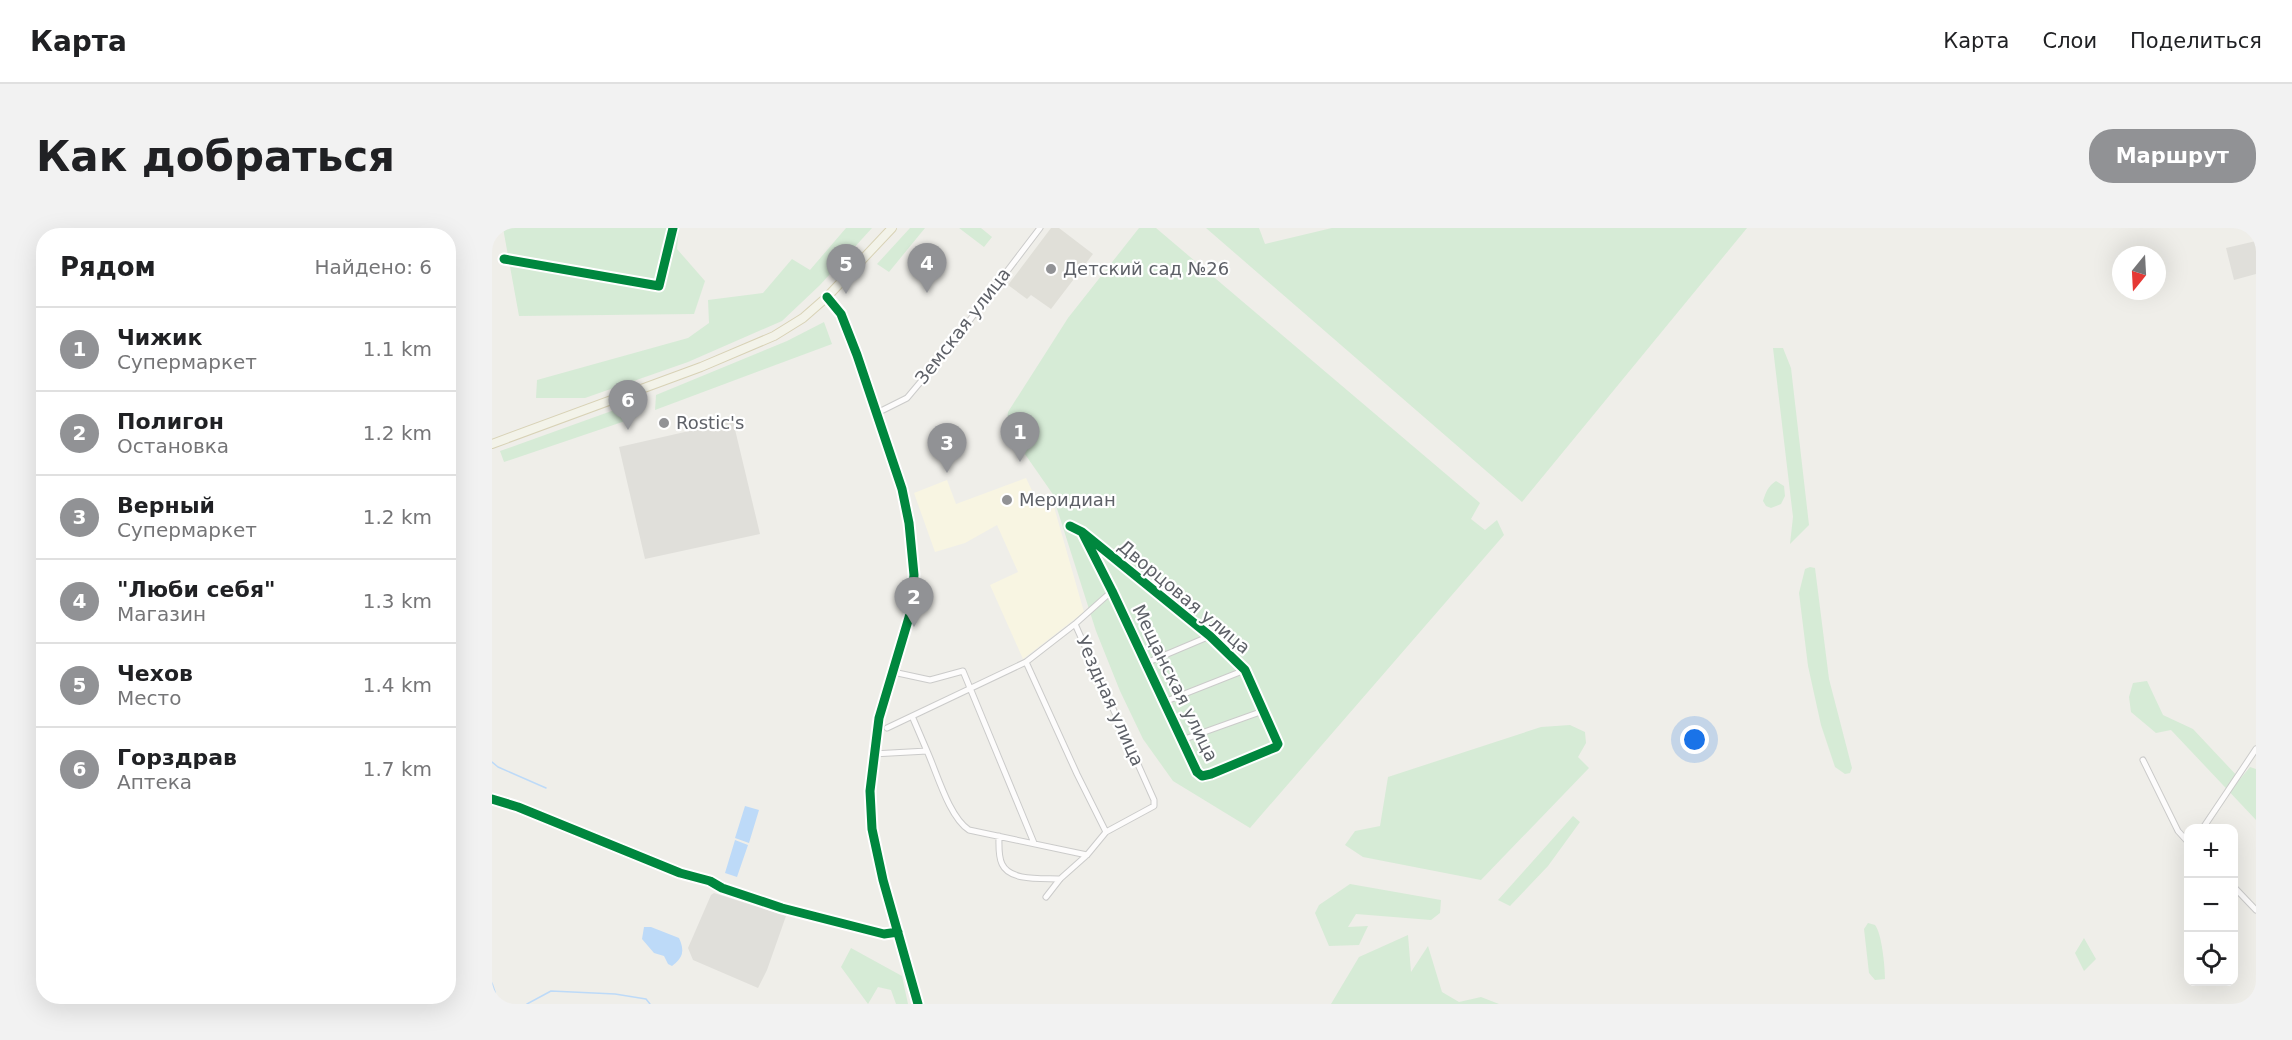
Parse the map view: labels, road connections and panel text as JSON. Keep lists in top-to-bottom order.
{
  "streets": {
    "street": [
      "Земская улица",
      "Дворцовая улица",
      "Мещанская улица",
      "Уездная улица"
    ]
  },
  "crossings": [
    ["Дворцовая улица", "Мещанская улица"]
  ],
  "places": ["Детский сад №26", "Rostic's", "Меридиан"],
  "north": "bottom",
  "page": {
    "header": "Карта",
    "nav": ["Карта", "Слои", "Поделиться"],
    "buttons": "Маршрут",
    "title": "Как добраться",
    "heading": ["Рядом", "Найдено: 6"],
    "pins": [
      "4",
      "5",
      "6",
      "1",
      "3",
      "2"
    ],
    "list": [
      {
        "mark": "1",
        "name": "Чижик",
        "note": "Супермаркет",
        "value": "1.1 km"
      },
      {
        "mark": "2",
        "name": "Полигон",
        "note": "Остановка",
        "value": "1.2 km"
      },
      {
        "mark": "3",
        "name": "Верный",
        "note": "Супермаркет",
        "value": "1.2 km"
      },
      {
        "mark": "4",
        "name": "\"Люби себя\"",
        "note": "Магазин",
        "value": "1.3 km"
      },
      {
        "mark": "5",
        "name": "Чехов",
        "note": "Место",
        "value": "1.4 km"
      },
      {
        "mark": "6",
        "name": "Горздрав",
        "note": "Аптека",
        "value": "1.7 km"
      }
    ],
    "map_buttons": ["+", "−"]
  }
}
